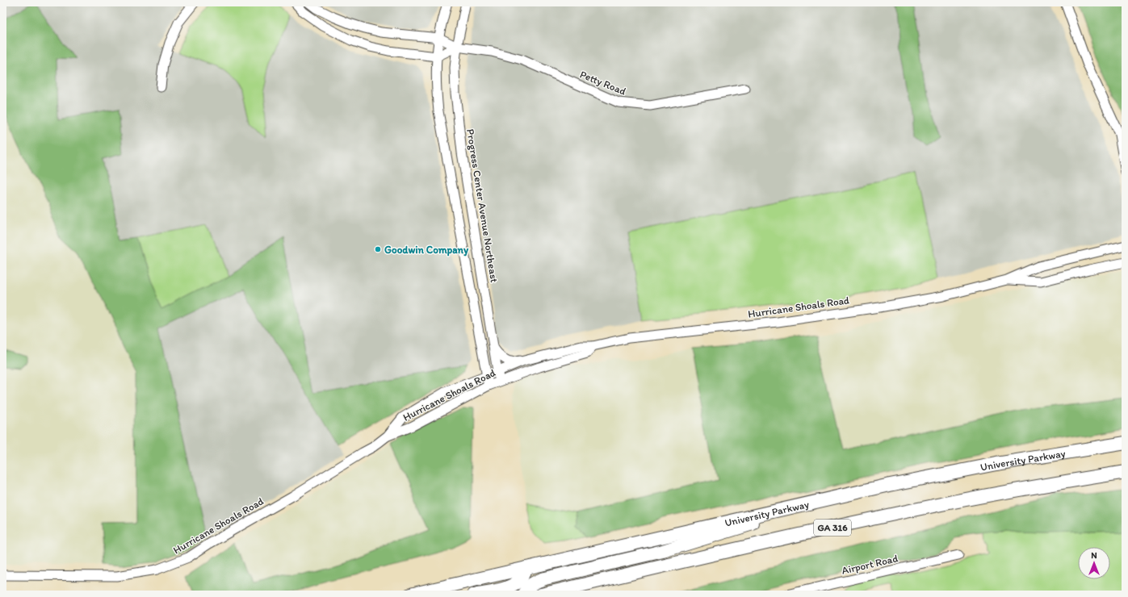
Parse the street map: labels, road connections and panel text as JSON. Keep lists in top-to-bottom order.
{
  "streets": {
    "highway": ["University Parkway", "GA 316"],
    "street": [
      "Petty Road",
      "Progress Center Avenue Northeast",
      "Hurricane Shoals Road",
      "Airport Road"
    ]
  },
  "crossings": [
    ["Petty Road", "Progress Center Avenue Northeast"],
    ["Progress Center Avenue Northeast", "Hurricane Shoals Road"]
  ],
  "places": ["Goodwin Company"],
  "north": "top"
}
